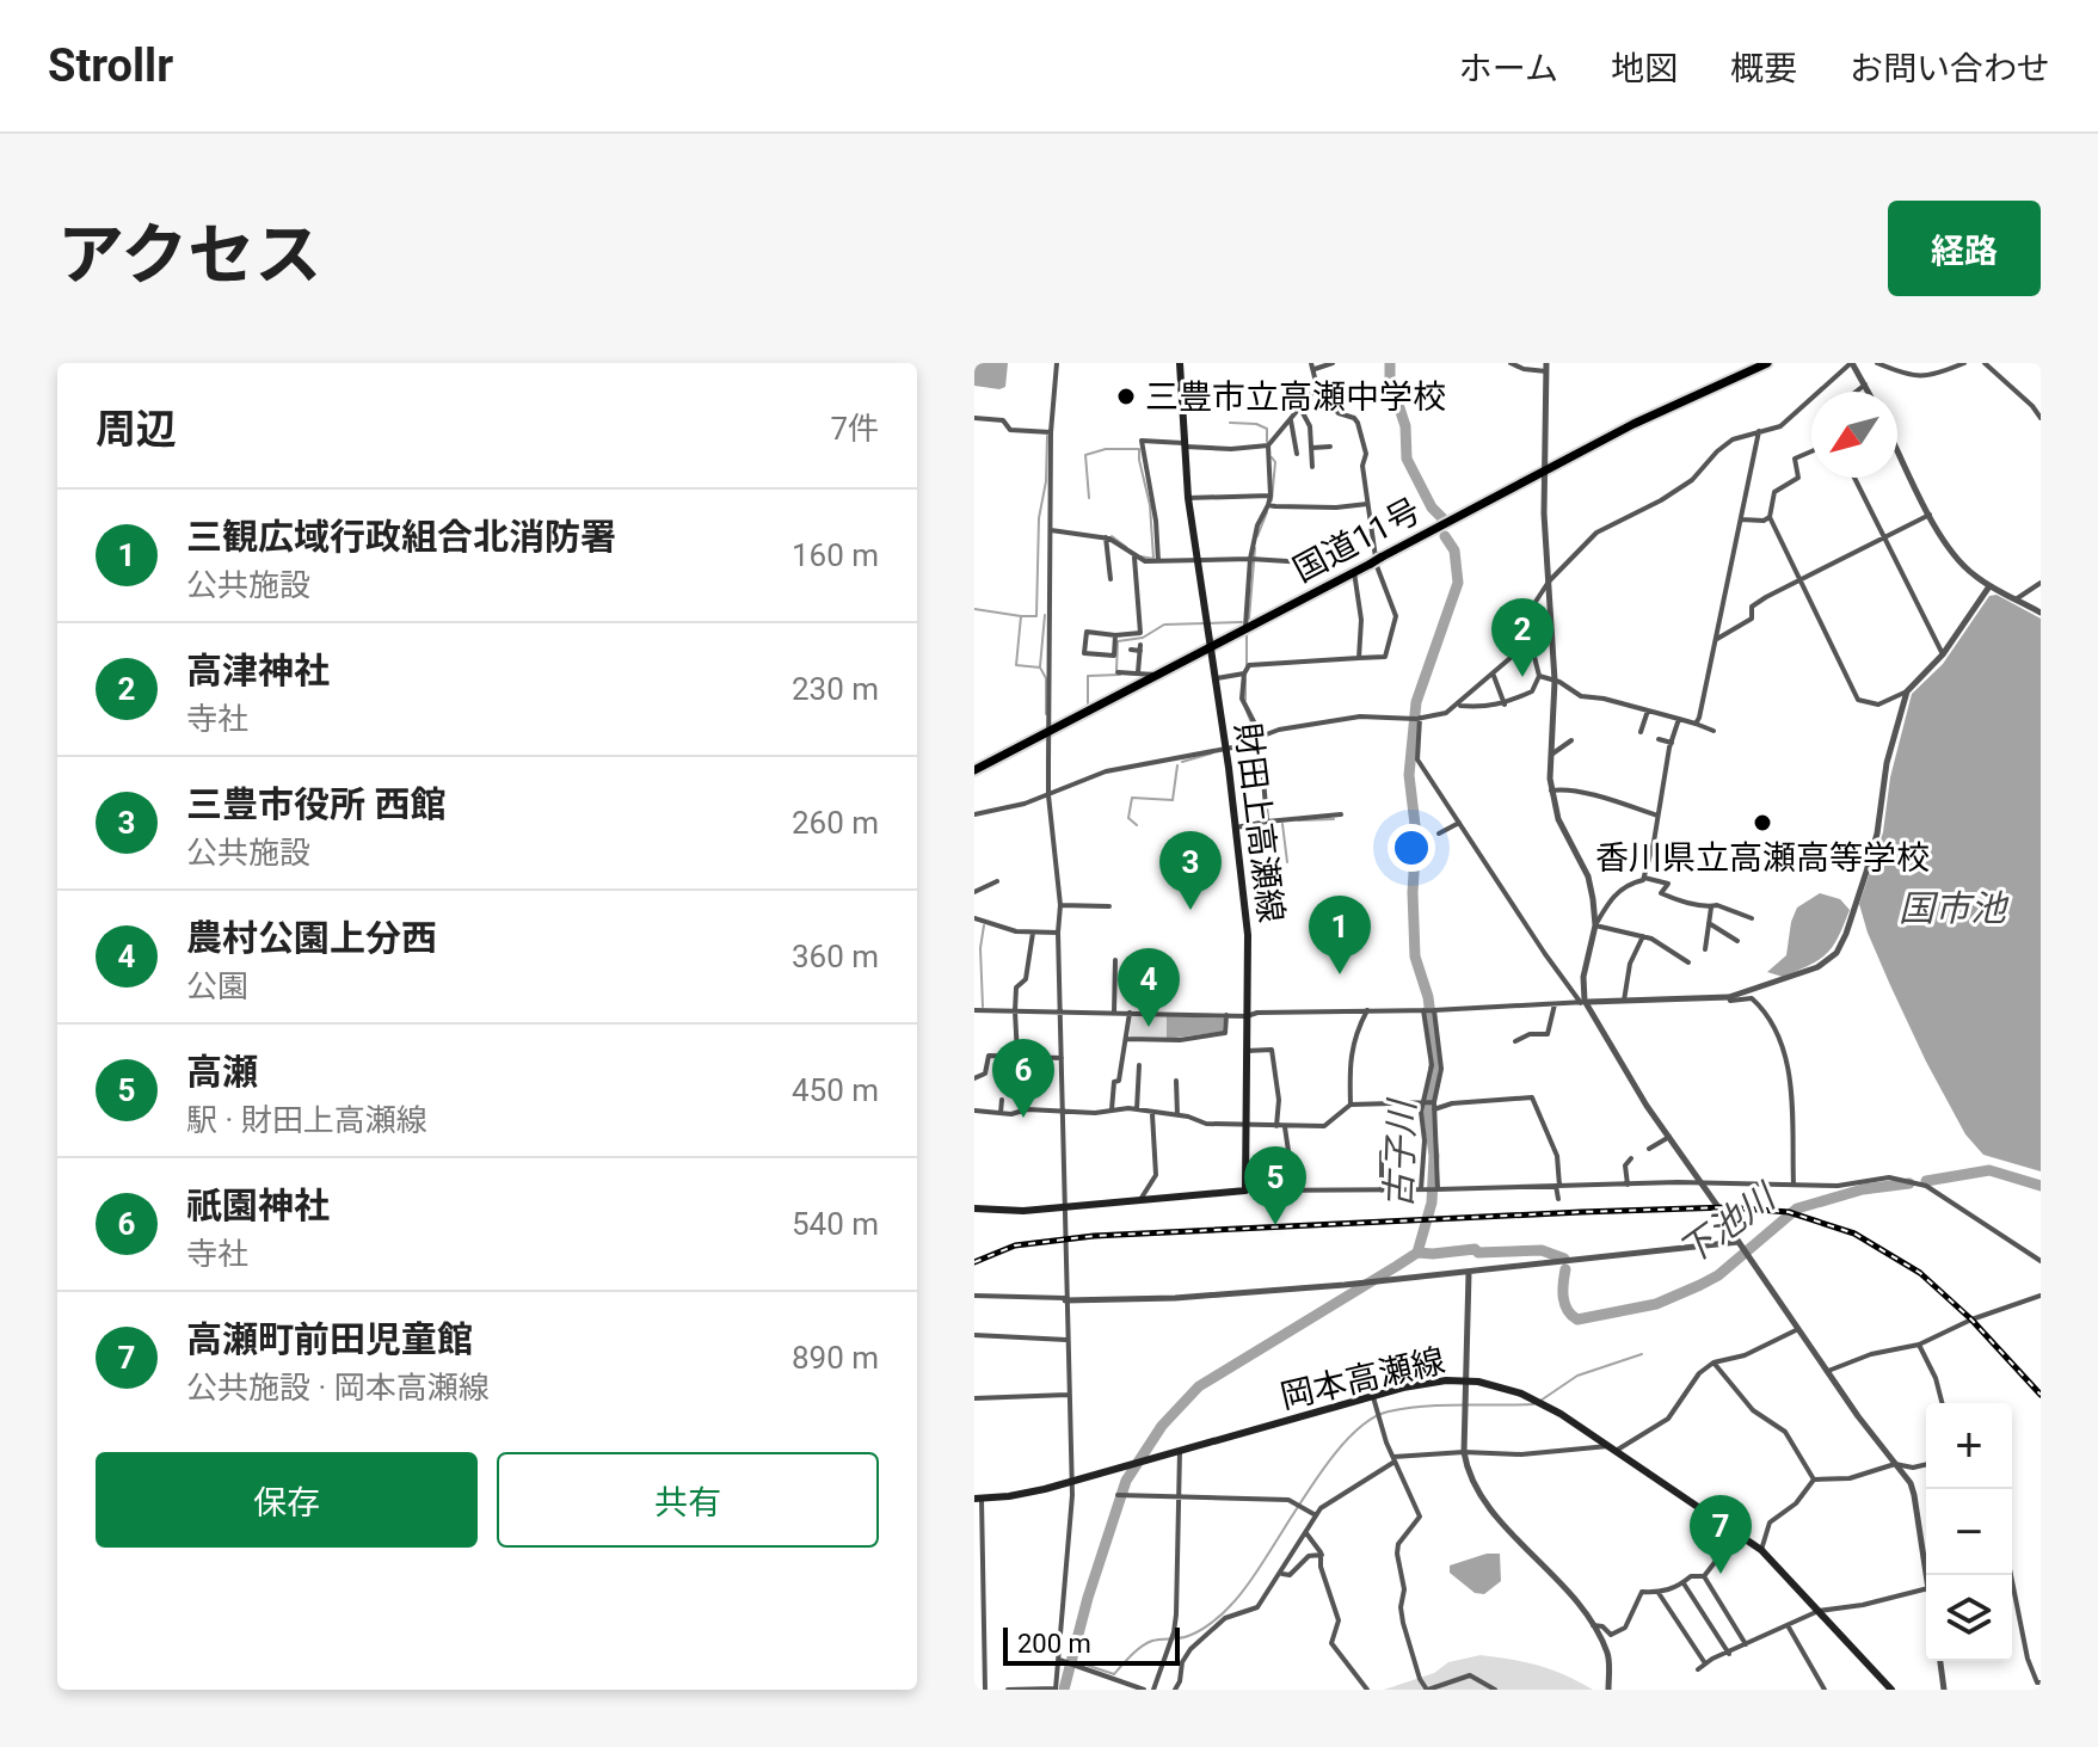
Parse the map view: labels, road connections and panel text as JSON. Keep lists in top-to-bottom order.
{
  "streets": {
    "highway": ["国道11号"],
    "main road": ["財田上高瀬線", "岡本高瀬線"]
  },
  "crossings": [
    ["国道11号", "財田上高瀬線"]
  ],
  "water": ["国市池", "古子川", "下池川"],
  "places": ["三豊市立高瀬中学校", "香川県立高瀬高等学校"],
  "scale_bar": "200 m",
  "north": "bottom left",
  "page": {
    "header": "Strollr",
    "nav": [
      "ホーム",
      "地図",
      "概要",
      "お問い合わせ"
    ],
    "title": "アクセス",
    "buttons": [
      "経路",
      ["保存", "共有"]
    ],
    "heading": ["周辺", "7件"],
    "list": [
      {
        "mark": "1",
        "name": "三観広域行政組合北消防署",
        "note": "公共施設",
        "value": "160 m"
      },
      {
        "mark": "2",
        "name": "高津神社",
        "note": "寺社",
        "value": "230 m"
      },
      {
        "mark": "3",
        "name": "三豊市役所 西館",
        "note": "公共施設",
        "value": "260 m"
      },
      {
        "mark": "4",
        "name": "農村公園上分西",
        "note": "公園",
        "value": "360 m"
      },
      {
        "mark": "5",
        "name": "高瀬",
        "note": "駅 · 財田上高瀬線",
        "value": "450 m"
      },
      {
        "mark": "6",
        "name": "祇園神社",
        "note": "寺社",
        "value": "540 m"
      },
      {
        "mark": "7",
        "name": "高瀬町前田児童館",
        "note": "公共施設 · 岡本高瀬線",
        "value": "890 m"
      }
    ],
    "pins": [
      "2",
      "3",
      "1",
      "4",
      "6",
      "5",
      "7"
    ],
    "map_buttons": ["+", "−"],
    "scale": "200 m"
  }
}
